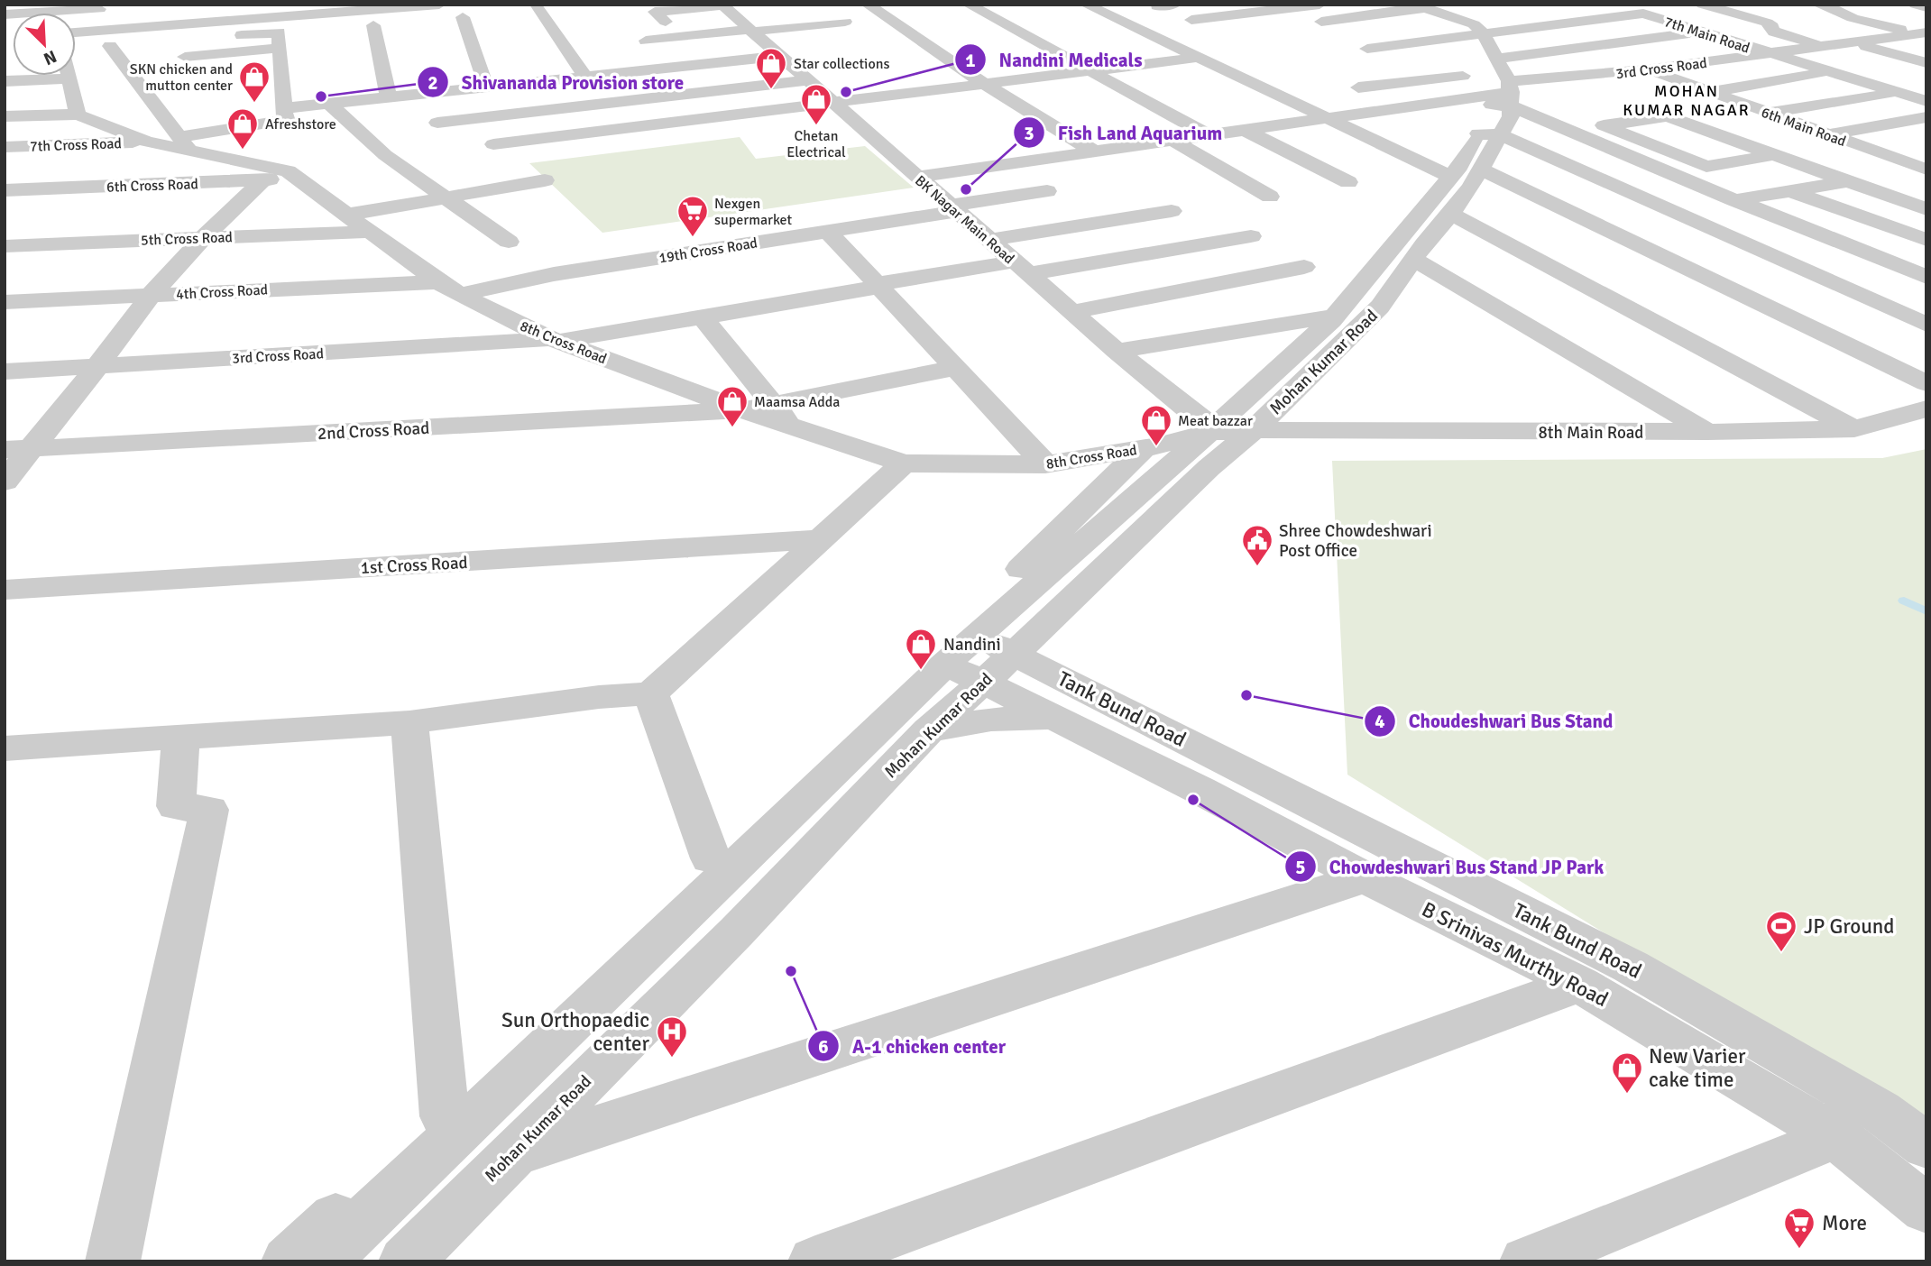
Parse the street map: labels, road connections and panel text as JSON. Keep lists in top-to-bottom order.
{
  "streets": {
    "street": [
      "7th Main Road",
      "3rd Cross Road",
      "6th Main Road",
      "7th Cross Road",
      "6th Cross Road",
      "BK Nagar Main Road",
      "5th Cross Road",
      "19th Cross Road",
      "4th Cross Road",
      "8th Cross Road",
      "Mohan Kumar Road",
      "2nd Cross Road",
      "8th Main Road",
      "1st Cross Road",
      "Tank Bund Road",
      "B Srinivas Murthy Road"
    ]
  },
  "crossings": [
    ["7th Main Road", "3rd Cross Road"],
    ["3rd Cross Road", "6th Main Road"],
    ["3rd Cross Road", "BK Nagar Main Road"],
    ["3rd Cross Road", "8th Cross Road"],
    ["7th Cross Road", "8th Cross Road"],
    ["6th Cross Road", "8th Cross Road"],
    ["BK Nagar Main Road", "19th Cross Road"],
    ["BK Nagar Main Road", "8th Cross Road"],
    ["BK Nagar Main Road", "Mohan Kumar Road"],
    ["5th Cross Road", "8th Cross Road"],
    ["19th Cross Road", "8th Cross Road"],
    ["4th Cross Road", "8th Cross Road"],
    ["8th Cross Road", "Mohan Kumar Road"],
    ["8th Cross Road", "2nd Cross Road"],
    ["Mohan Kumar Road", "8th Main Road"],
    ["Mohan Kumar Road", "Tank Bund Road"],
    ["Mohan Kumar Road", "B Srinivas Murthy Road"],
    ["Tank Bund Road", "B Srinivas Murthy Road"]
  ],
  "districts": ["MOHAN KUMAR NAGAR"],
  "places": {
    "shop": [
      "Star collections",
      "SKN chicken and mutton center",
      "Chetan Electrical",
      "Afreshstore",
      "Maamsa Adda",
      "Meat bazzar",
      "Nandini",
      "New Varier cake time"
    ],
    "other": [
      "Nandini Medicals",
      "Shivananda Provision store",
      "Fish Land Aquarium",
      "Choudeshwari Bus Stand",
      "Chowdeshwari Bus Stand JP Park",
      "A-1 chicken center"
    ],
    "supermarket": ["Nexgen supermarket", "More"],
    "public building": ["Shree Chowdeshwari Post Office"],
    "sports": ["JP Ground"],
    "hospital": ["Sun Orthopaedic center"]
  },
  "north": "bottom right"
}
